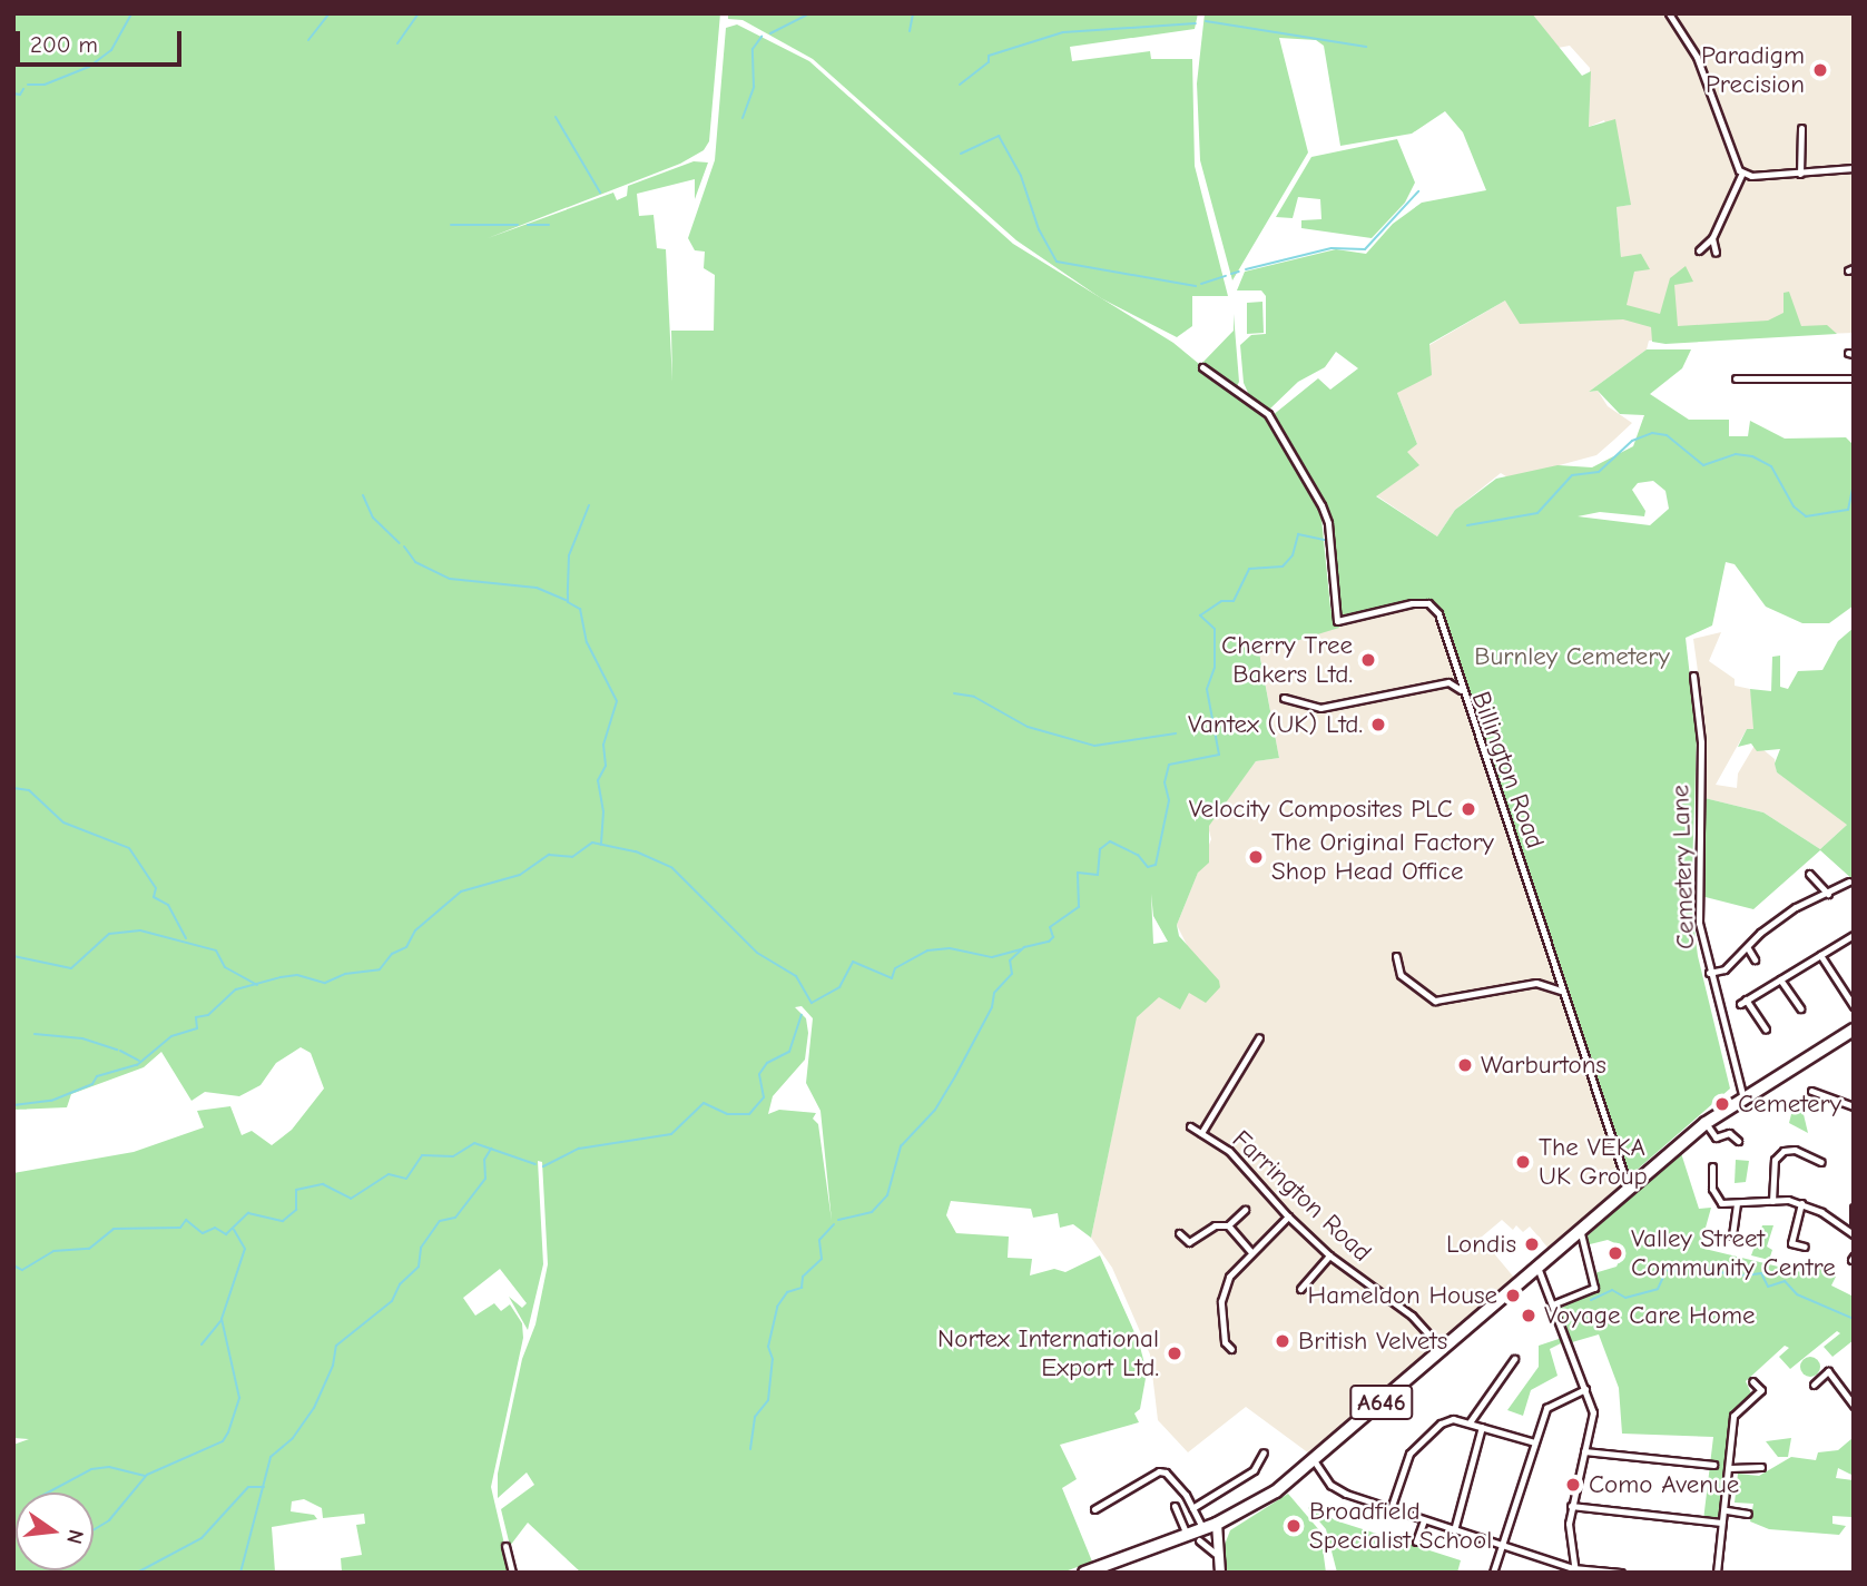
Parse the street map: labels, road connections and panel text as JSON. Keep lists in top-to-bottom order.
{
  "streets": {
    "highway": ["A646"],
    "street": ["Billington Road", "Cemetery Lane", "Farrington Road"]
  },
  "crossings": [
    ["Billington Road", "A646"],
    ["Cemetery Lane", "A646"],
    ["Farrington Road", "A646"]
  ],
  "parks": ["Burnley Cemetery"],
  "places": [
    "Paradigm Precision",
    "Cherry Tree Bakers Ltd.",
    "Vantex (UK) Ltd.",
    "Velocity Composites PLC",
    "The Original Factory Shop Head Office",
    "Warburtons",
    "Cemetery",
    "The VEKA UK Group",
    "Londis",
    "Valley Street Community Centre",
    "Hameldon House",
    "Voyage Care Home",
    "British Velvets",
    "Nortex International Export Ltd.",
    "Como Avenue",
    "Broadfield Specialist School"
  ],
  "scale_bar": "200 m",
  "north": "right"
}
